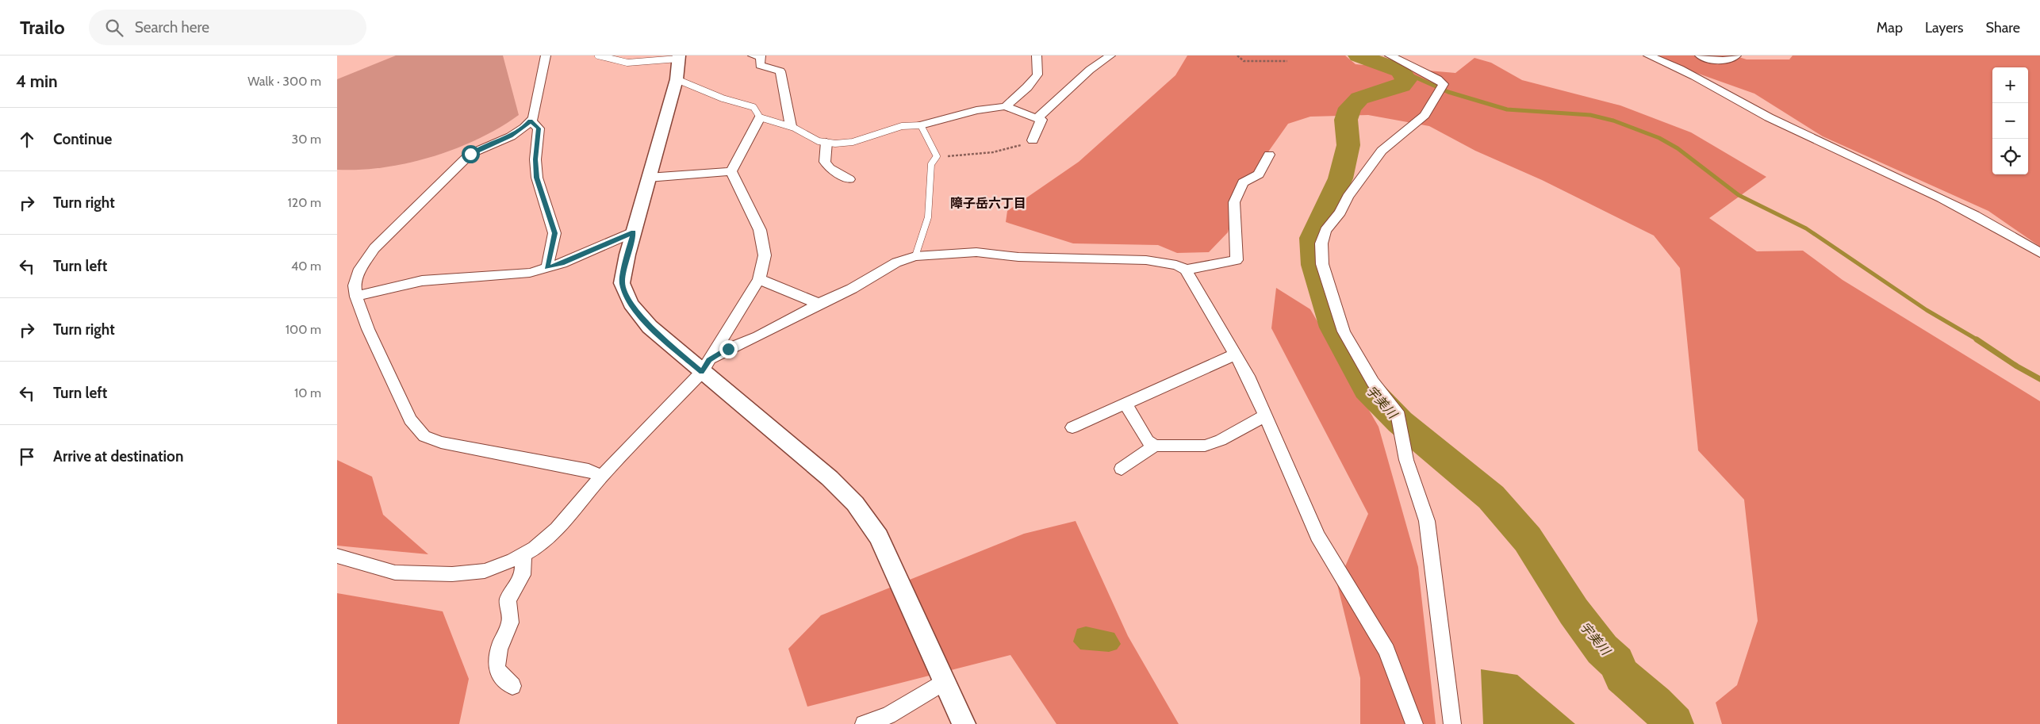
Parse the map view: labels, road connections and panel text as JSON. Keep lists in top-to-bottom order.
{
  "districts": ["障子岳六丁目"],
  "water": ["宇美川"],
  "page": {
    "header": "Trailo",
    "search": "Search here",
    "nav": ["Map", "Layers", "Share"],
    "heading": ["4 min", "Walk · 300 m"],
    "map_buttons": ["+", "−"],
    "list": [
      ["Continue", "30 m"],
      ["Turn right", "120 m"],
      ["Turn left", "40 m"],
      ["Turn right", "100 m"],
      ["Turn left", "10 m"],
      "Arrive at destination"
    ]
  }
}
